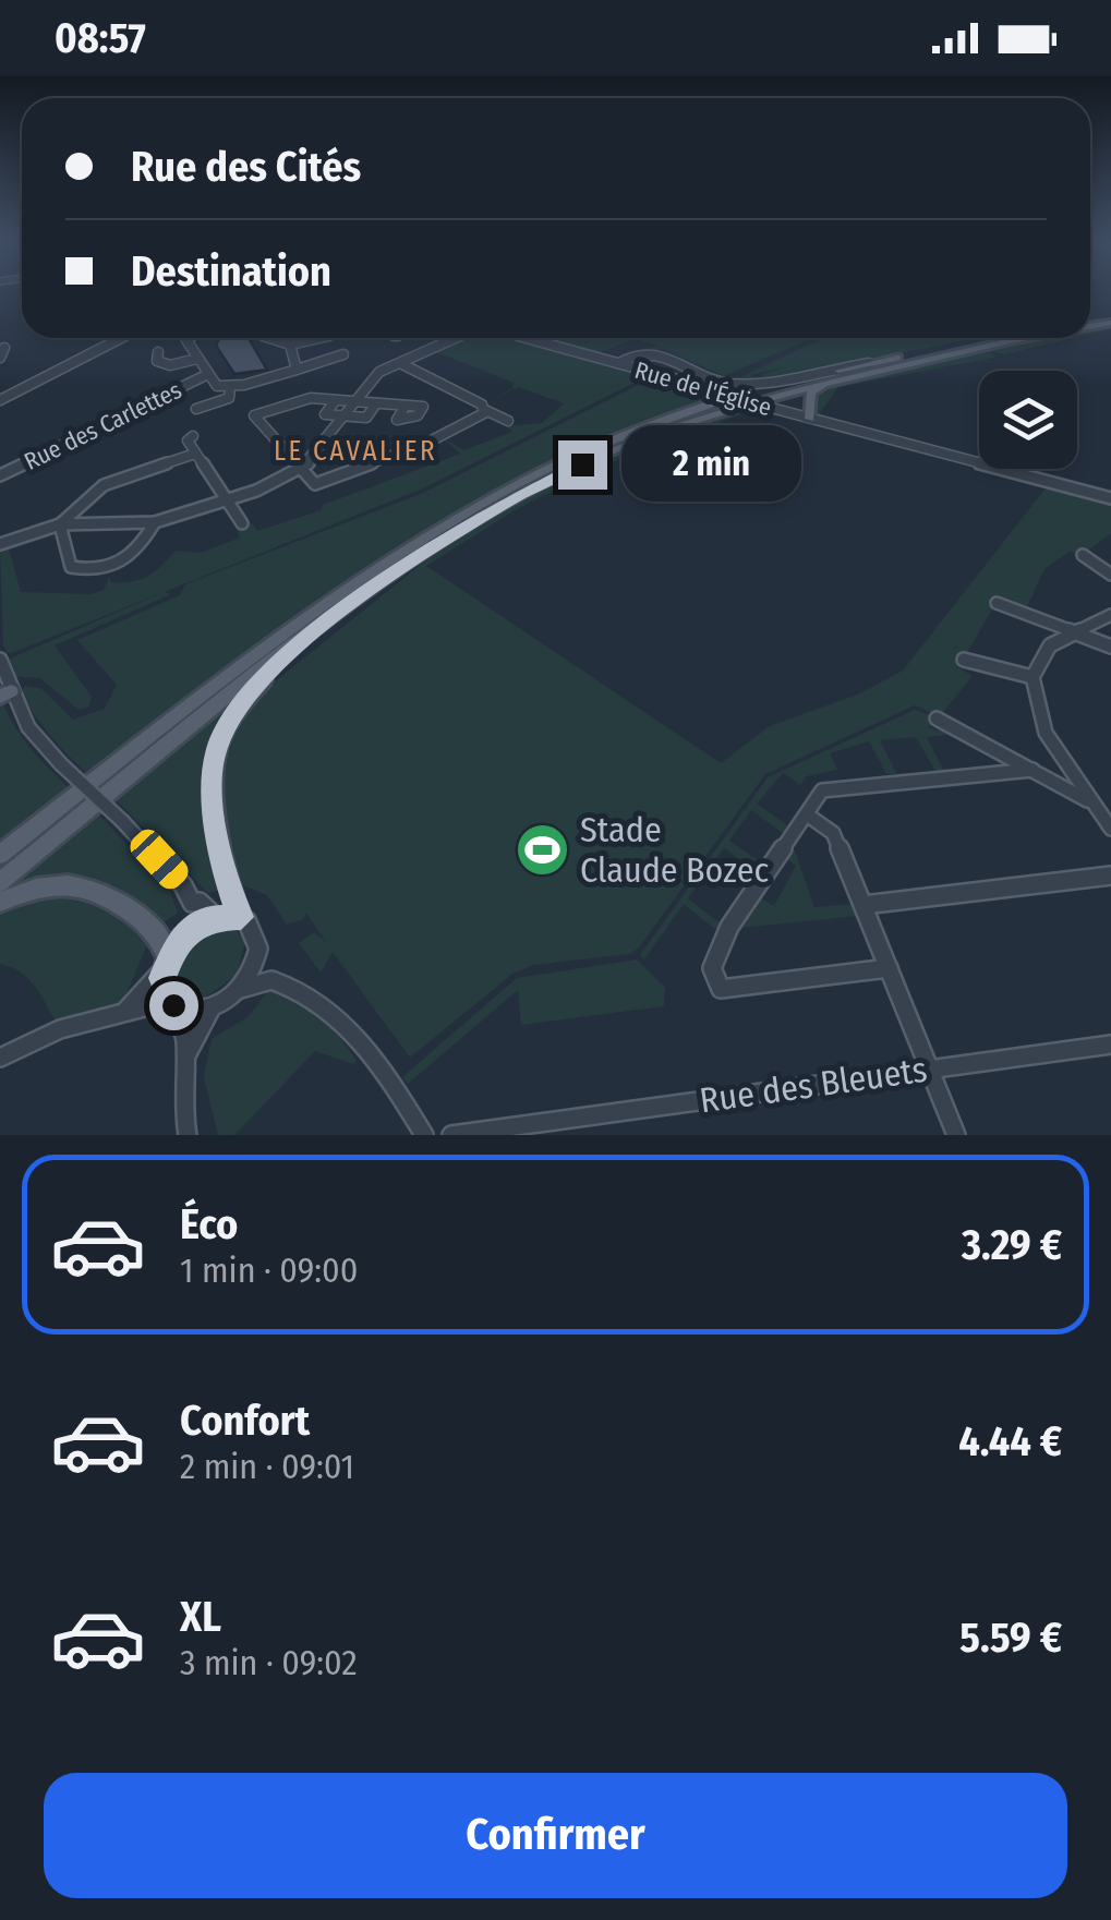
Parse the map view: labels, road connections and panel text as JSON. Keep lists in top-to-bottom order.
{
  "streets": {
    "street": ["Rue de l'Église", "Rue des Carlettes", "Rue des Bleuets"]
  },
  "districts": ["LE CAVALIER"],
  "places": {
    "sports": ["Stade Claude Bozec"]
  },
  "page": {
    "status": "08:57",
    "banner": ["Rue des Cités", "Destination"],
    "bubble": "2 min",
    "list": [
      {
        "name": "Éco",
        "note": "1 min · 09:00",
        "value": "3.29 €"
      },
      {
        "name": "Confort",
        "note": "2 min · 09:01",
        "value": "4.44 €"
      },
      {
        "name": "XL",
        "note": "3 min · 09:02",
        "value": "5.59 €"
      }
    ],
    "buttons": "Confirmer"
  }
}
